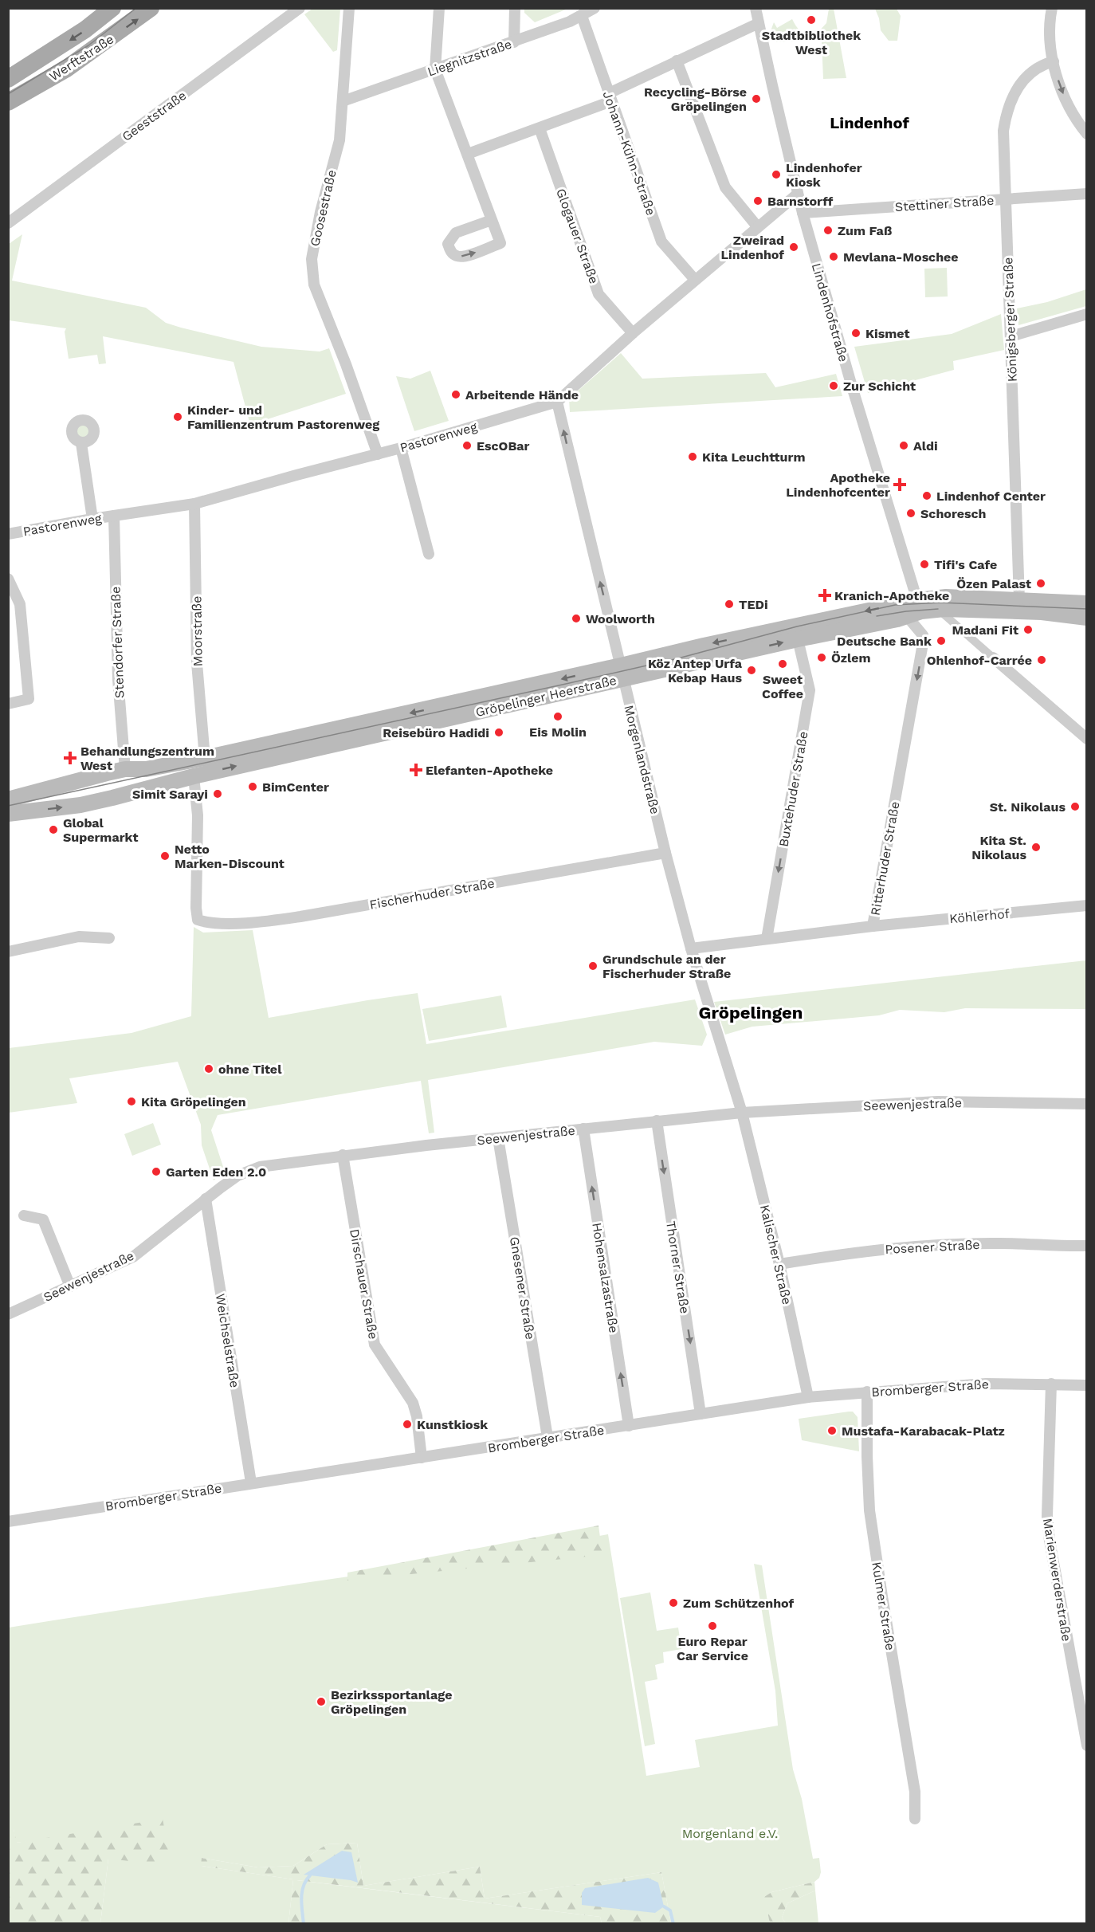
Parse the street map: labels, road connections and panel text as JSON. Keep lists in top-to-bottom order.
{
  "streets": {
    "main road": ["Werftstraße", "Gröpelinger Heerstraße"],
    "street": [
      "Liegnitzstraße",
      "Geeststraße",
      "Johann-Kühn-Straße",
      "Stettiner Straße",
      "Goosestraße",
      "Glogauer Straße",
      "Lindenhofstraße",
      "Königsberger Straße",
      "Pastorenweg",
      "Moorstraße",
      "Stendorfer Straße",
      "Morgenlandstraße",
      "Buxtehuder Straße",
      "Ritterhuder Straße",
      "Fischerhuder Straße",
      "Köhlerhof",
      "Seewenjestraße",
      "Posener Straße",
      "Kalischer Straße",
      "Thorner Straße",
      "Hohensalzastraße",
      "Dirschauer Straße",
      "Gnesener Straße",
      "Weichselstraße",
      "Bromberger Straße",
      "Marienwerderstraße",
      "Kulmer Straße"
    ]
  },
  "crossings": [
    ["Liegnitzstraße", "Johann-Kühn-Straße"],
    ["Liegnitzstraße", "Goosestraße"],
    ["Johann-Kühn-Straße", "Pastorenweg"],
    ["Stettiner Straße", "Lindenhofstraße"],
    ["Stettiner Straße", "Königsberger Straße"],
    ["Goosestraße", "Pastorenweg"],
    ["Glogauer Straße", "Pastorenweg"],
    ["Lindenhofstraße", "Pastorenweg"],
    ["Lindenhofstraße", "Gröpelinger Heerstraße"],
    ["Lindenhofstraße", "Ritterhuder Straße"],
    ["Königsberger Straße", "Gröpelinger Heerstraße"],
    ["Pastorenweg", "Moorstraße"],
    ["Pastorenweg", "Stendorfer Straße"],
    ["Pastorenweg", "Morgenlandstraße"],
    ["Moorstraße", "Gröpelinger Heerstraße"],
    ["Stendorfer Straße", "Gröpelinger Heerstraße"],
    ["Gröpelinger Heerstraße", "Morgenlandstraße"],
    ["Gröpelinger Heerstraße", "Buxtehuder Straße"],
    ["Gröpelinger Heerstraße", "Ritterhuder Straße"],
    ["Gröpelinger Heerstraße", "Fischerhuder Straße"],
    ["Morgenlandstraße", "Ritterhuder Straße"],
    ["Morgenlandstraße", "Fischerhuder Straße"],
    ["Morgenlandstraße", "Seewenjestraße"],
    ["Morgenlandstraße", "Kalischer Straße"],
    ["Buxtehuder Straße", "Ritterhuder Straße"],
    ["Ritterhuder Straße", "Köhlerhof"],
    ["Seewenjestraße", "Kalischer Straße"],
    ["Seewenjestraße", "Thorner Straße"],
    ["Seewenjestraße", "Hohensalzastraße"],
    ["Seewenjestraße", "Dirschauer Straße"],
    ["Seewenjestraße", "Gnesener Straße"],
    ["Seewenjestraße", "Weichselstraße"],
    ["Posener Straße", "Kalischer Straße"],
    ["Kalischer Straße", "Bromberger Straße"],
    ["Thorner Straße", "Bromberger Straße"],
    ["Hohensalzastraße", "Bromberger Straße"],
    ["Dirschauer Straße", "Bromberger Straße"],
    ["Gnesener Straße", "Bromberger Straße"],
    ["Weichselstraße", "Bromberger Straße"],
    ["Bromberger Straße", "Marienwerderstraße"],
    ["Bromberger Straße", "Kulmer Straße"]
  ],
  "one_way": [
    "Morgenlandstraße",
    "Buxtehuder Straße",
    "Ritterhuder Straße",
    "Thorner Straße",
    "Hohensalzastraße"
  ],
  "districts": ["Lindenhof", "Gröpelingen"],
  "parks": ["Morgenland e.V."],
  "places": {
    "other": [
      "Stadtbibliothek West",
      "Recycling-Börse Gröpelingen",
      "Lindenhofer Kiosk",
      "Barnstorff",
      "Zum Faß",
      "Zweirad Lindenhof",
      "Mevlana-Moschee",
      "Kismet",
      "Zur Schicht",
      "Arbeitende Hände",
      "Kinder- und Familienzentrum Pastorenweg",
      "EscOBar",
      "Aldi",
      "Kita Leuchtturm",
      "Lindenhof Center",
      "Schoresch",
      "Tifi's Cafe",
      "Özen Palast",
      "TEDi",
      "Woolworth",
      "Madani Fit",
      "Deutsche Bank",
      "Özlem",
      "Ohlenhof-Carrée",
      "Sweet Coffee",
      "Köz Antep Urfa Kebap Haus",
      "Eis Molin",
      "Reisebüro Hadidi",
      "BimCenter",
      "Simit Sarayi",
      "St. Nikolaus",
      "Global Supermarkt",
      "Kita St. Nikolaus",
      "Netto Marken-Discount",
      "Grundschule an der Fischerhuder Straße",
      "ohne Titel",
      "Kita Gröpelingen",
      "Garten Eden 2.0",
      "Kunstkiosk",
      "Mustafa-Karabacak-Platz",
      "Zum Schützenhof",
      "Euro Repar Car Service",
      "Bezirkssportanlage Gröpelingen"
    ],
    "health": [
      "Apotheke Lindenhofcenter",
      "Kranich-Apotheke",
      "Behandlungszentrum West",
      "Elefanten-Apotheke"
    ]
  }
}
